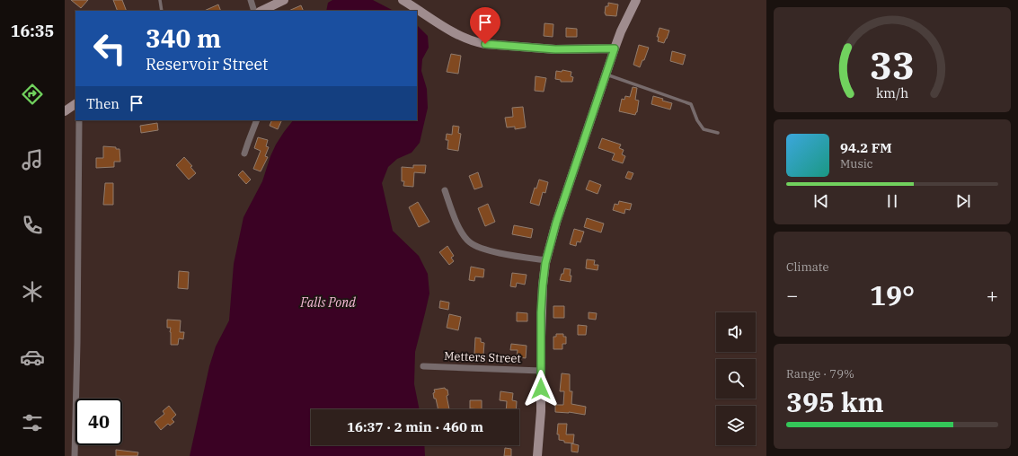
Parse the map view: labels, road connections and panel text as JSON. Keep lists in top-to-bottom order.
{
  "streets": {
    "street": ["Metters Street"]
  },
  "water": ["Falls Pond"],
  "page": {
    "tabs": "16:35",
    "turn": ["340 m", "Reservoir Street"],
    "then": "Then",
    "song": ["94.2 FM", "Music"],
    "tile": [
      "Climate",
      ["Range · 79%", "395 km"]
    ],
    "heat": ["−", "19°", "+"],
    "limit": "40",
    "trip": "16:37 · 2 min · 460 m",
    "gauge": ["33", "km/h"]
  }
}
